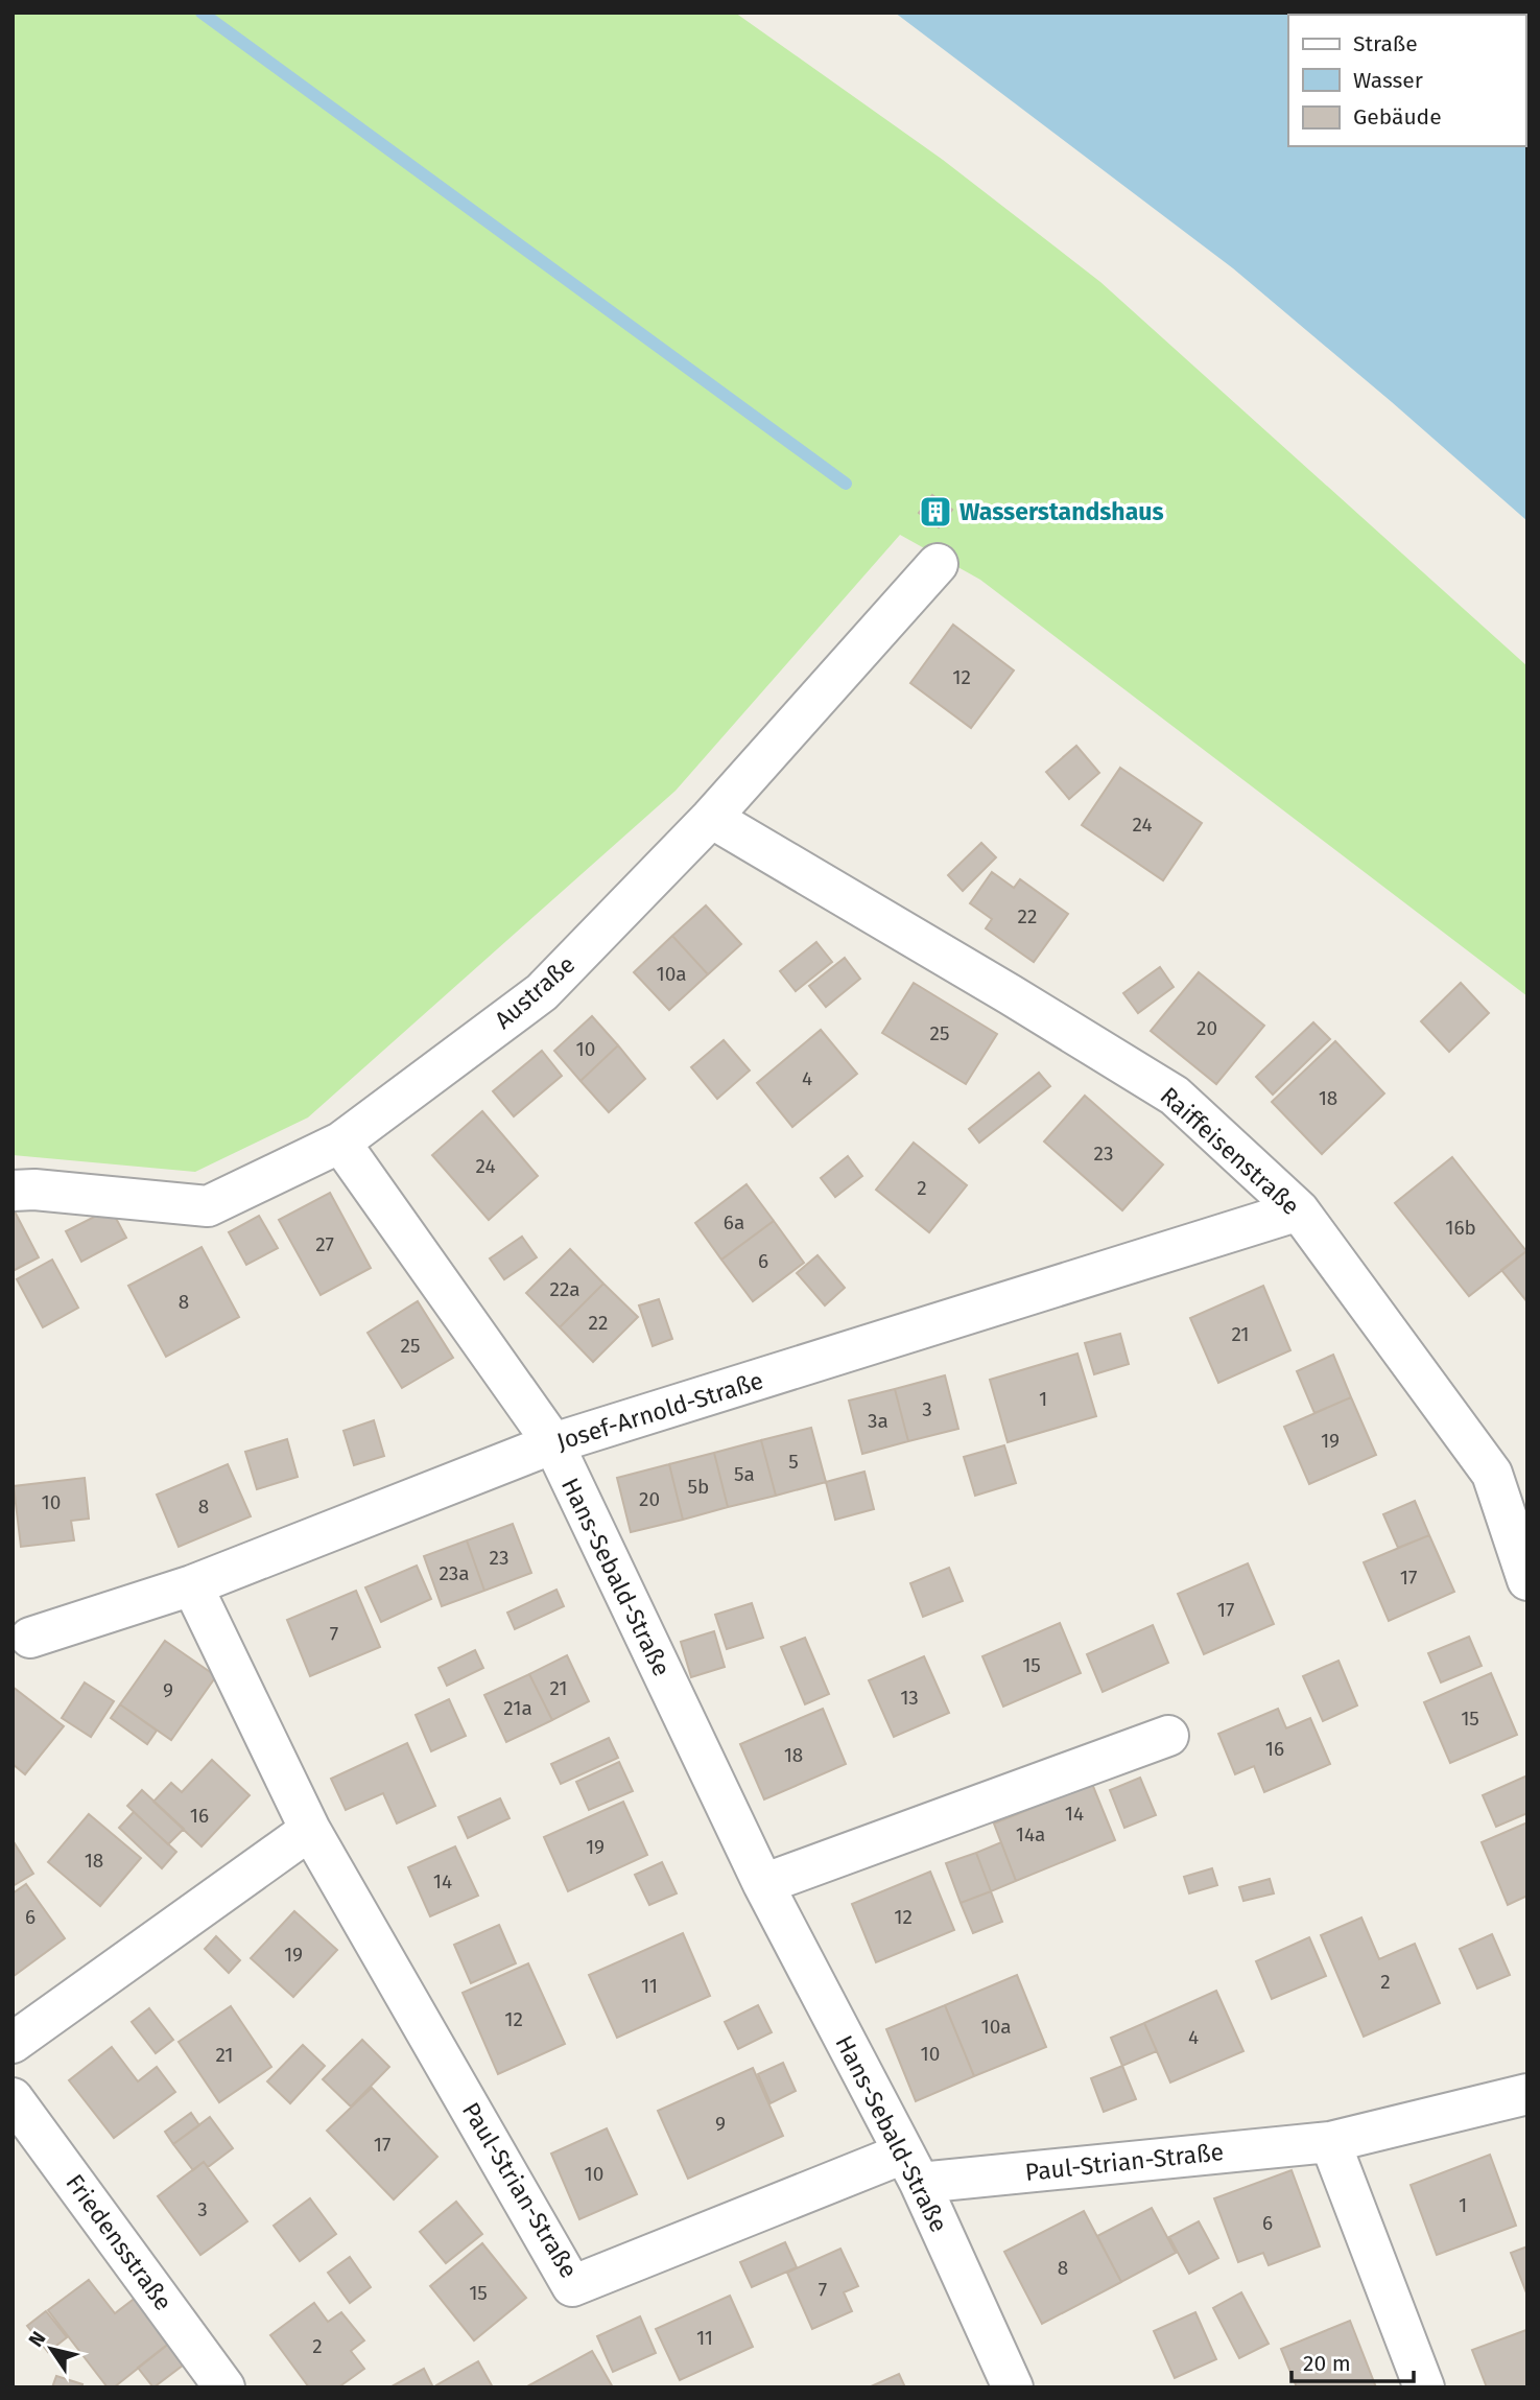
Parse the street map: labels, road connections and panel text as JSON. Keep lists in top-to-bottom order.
{
  "streets": {
    "street": [
      "Austraße",
      "Raiffeisenstraße",
      "Josef-Arnold-Straße",
      "Hans-Sebald-Straße",
      "Paul-Strian-Straße",
      "Friedensstraße"
    ]
  },
  "crossings": [
    ["Austraße", "Raiffeisenstraße"],
    ["Austraße", "Hans-Sebald-Straße"],
    ["Raiffeisenstraße", "Josef-Arnold-Straße"],
    ["Josef-Arnold-Straße", "Hans-Sebald-Straße"],
    ["Josef-Arnold-Straße", "Paul-Strian-Straße"],
    ["Hans-Sebald-Straße", "Paul-Strian-Straße"]
  ],
  "places": {
    "building": ["Wasserstandshaus"]
  },
  "house_numbers": [
    "12",
    "24",
    "22",
    "10a",
    "20",
    "25",
    "10",
    "4",
    "18",
    "23",
    "24",
    "2",
    "6a",
    "16b",
    "27",
    "6",
    "22a",
    "8",
    "22",
    "21",
    "25",
    "1",
    "3",
    "3a",
    "19",
    "5",
    "5a",
    "5b",
    "20",
    "10",
    "8",
    "23",
    "23a",
    "17",
    "17",
    "7",
    "15",
    "21",
    "9",
    "13",
    "21a",
    "15",
    "16",
    "18",
    "14",
    "16",
    "14a",
    "19",
    "18",
    "14",
    "6",
    "12",
    "19",
    "2",
    "11",
    "12",
    "10a",
    "4",
    "10",
    "21",
    "9",
    "17",
    "10",
    "1",
    "3",
    "6",
    "8",
    "7",
    "15",
    "11",
    "2"
  ],
  "legend": ["Straße", "Wasser", "Gebäude"],
  "scale_bar": "20 m",
  "north": "top left"
}
